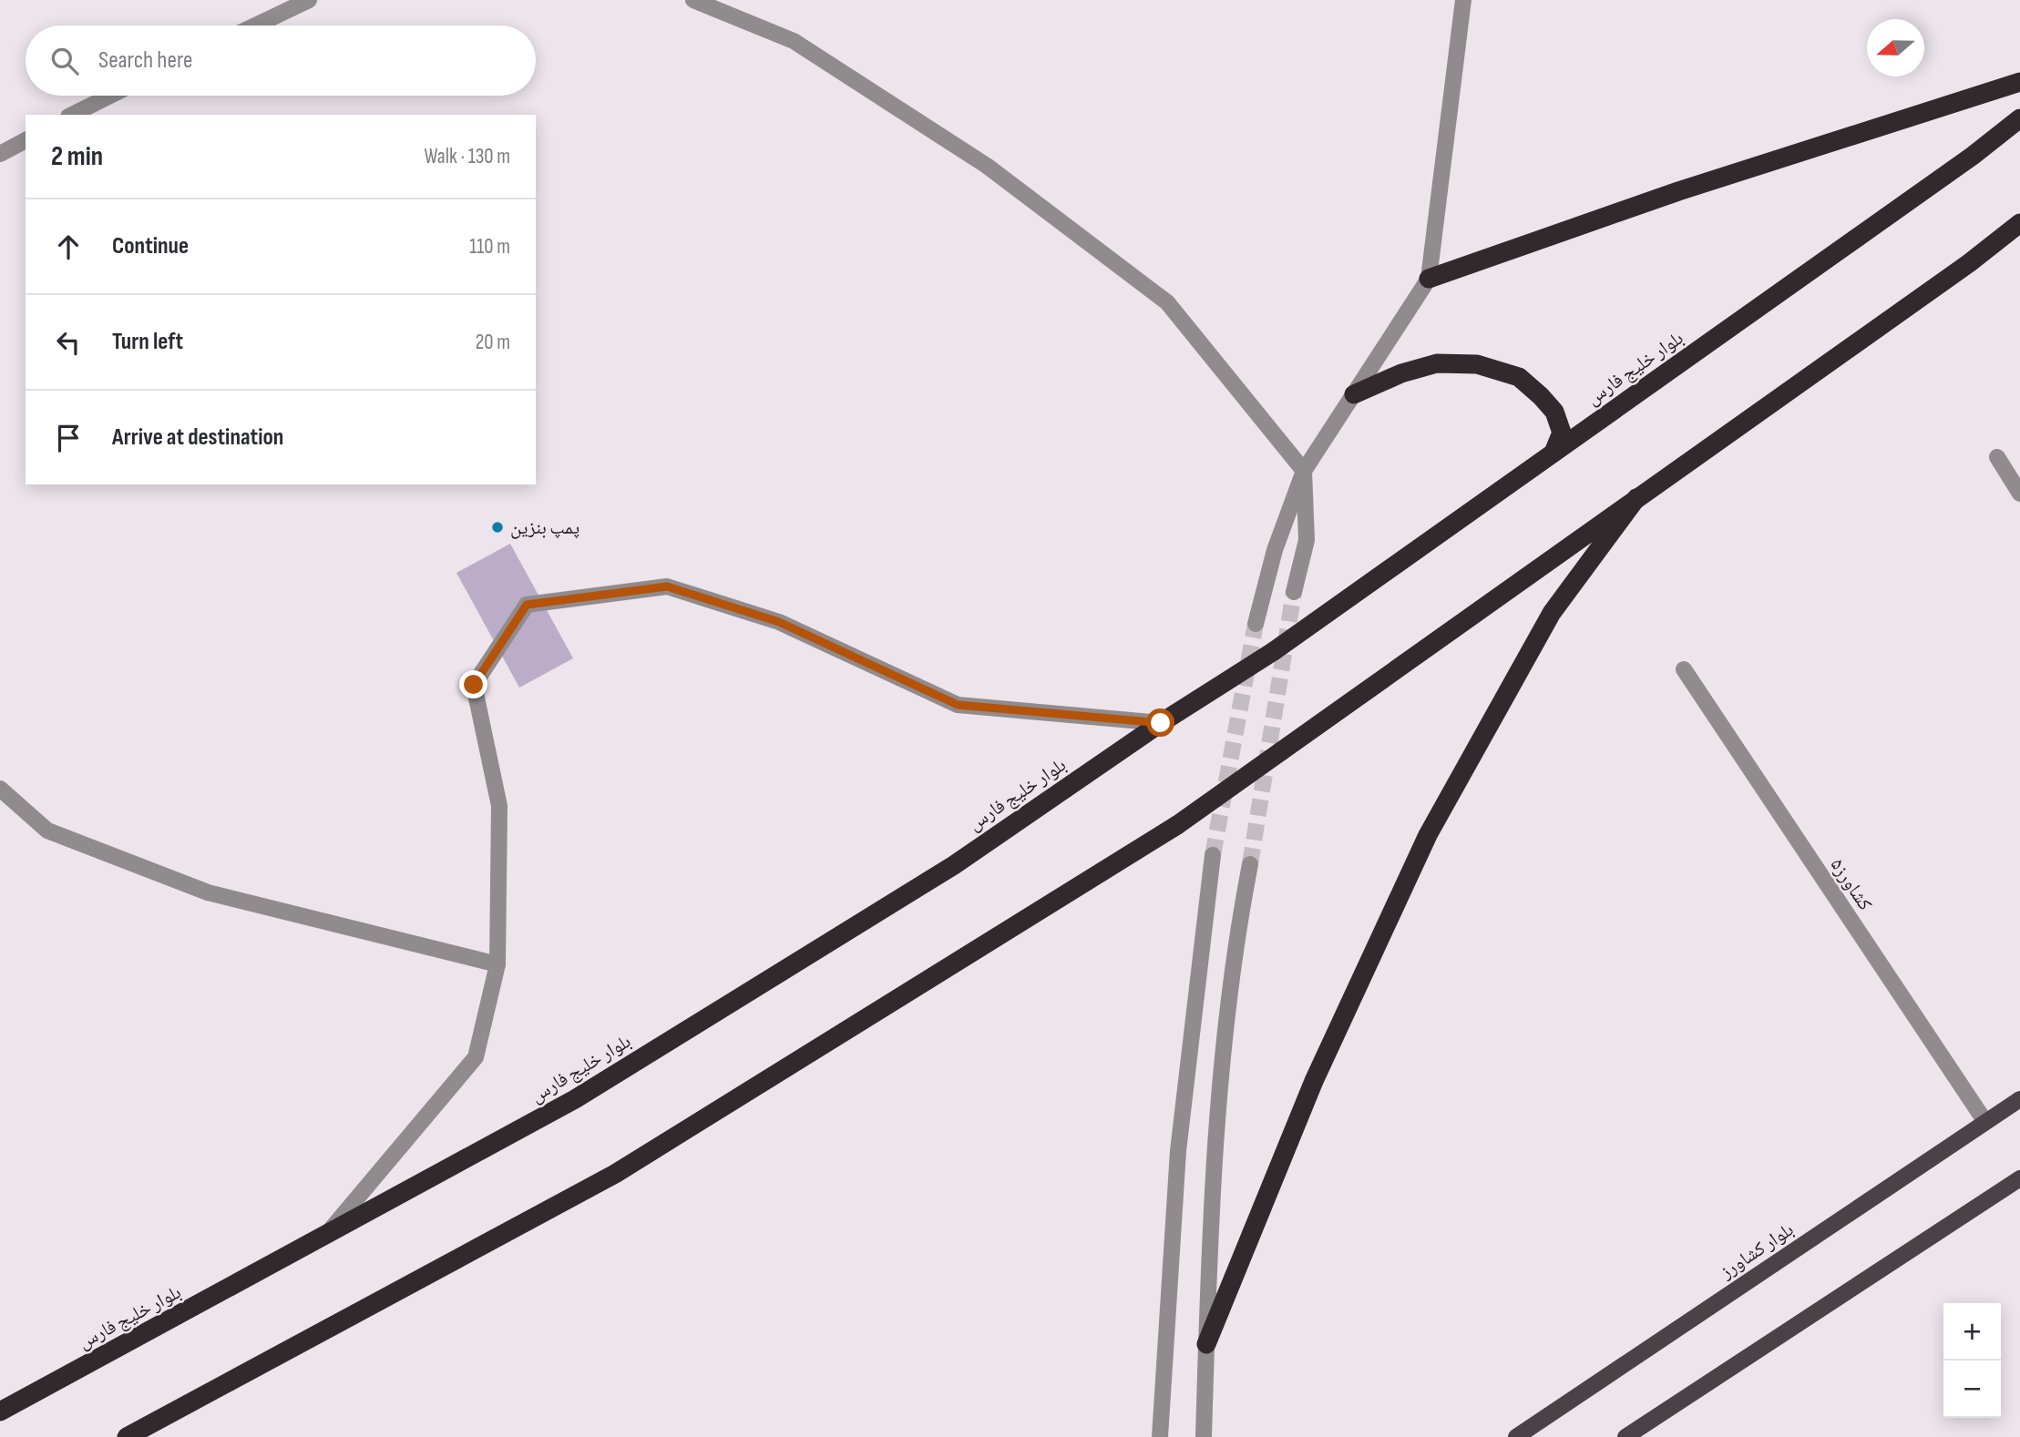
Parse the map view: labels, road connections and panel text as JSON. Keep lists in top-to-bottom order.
{
  "streets": {
    "highway": ["بلوار خلیج فارس"],
    "main road": ["بلوار کشاورز"],
    "street": ["کشاورز۵"]
  },
  "crossings": [
    ["کشاورز۵", "بلوار کشاورز"]
  ],
  "places": ["پمپ بنزین"],
  "north": "left",
  "page": {
    "search": "Search here",
    "heading": ["2 min", "Walk · 130 m"],
    "list": [
      ["Continue", "110 m"],
      ["Turn left", "20 m"],
      "Arrive at destination"
    ],
    "map_buttons": ["+", "−"]
  }
}
